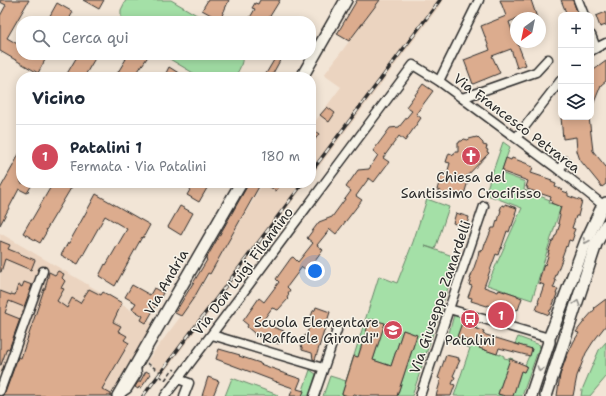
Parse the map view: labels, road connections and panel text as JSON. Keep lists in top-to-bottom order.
{
  "streets": {
    "street": [
      "Via Francesco Petrarca",
      "Via Don Luigi Filannino",
      "Via Andria",
      "Via Giuseppe Zanardelli"
    ]
  },
  "crossings": [
    ["Via Francesco Petrarca", "Via Don Luigi Filannino"]
  ],
  "places": {
    "church": ["Chiesa del Santissimo Crocifisso"],
    "bus stop": ["Patalini"],
    "school or university": ["Scuola Elementare \"Raffaele Girondi\""]
  },
  "north": "bottom left",
  "page": {
    "map_buttons": ["+", "−"],
    "search": "Cerca qui",
    "heading": "Vicino",
    "list": [
      {
        "mark": "1",
        "name": "Patalini 1",
        "note": "Fermata · Via Patalini",
        "value": "180 m"
      }
    ],
    "pins": "1"
  }
}
